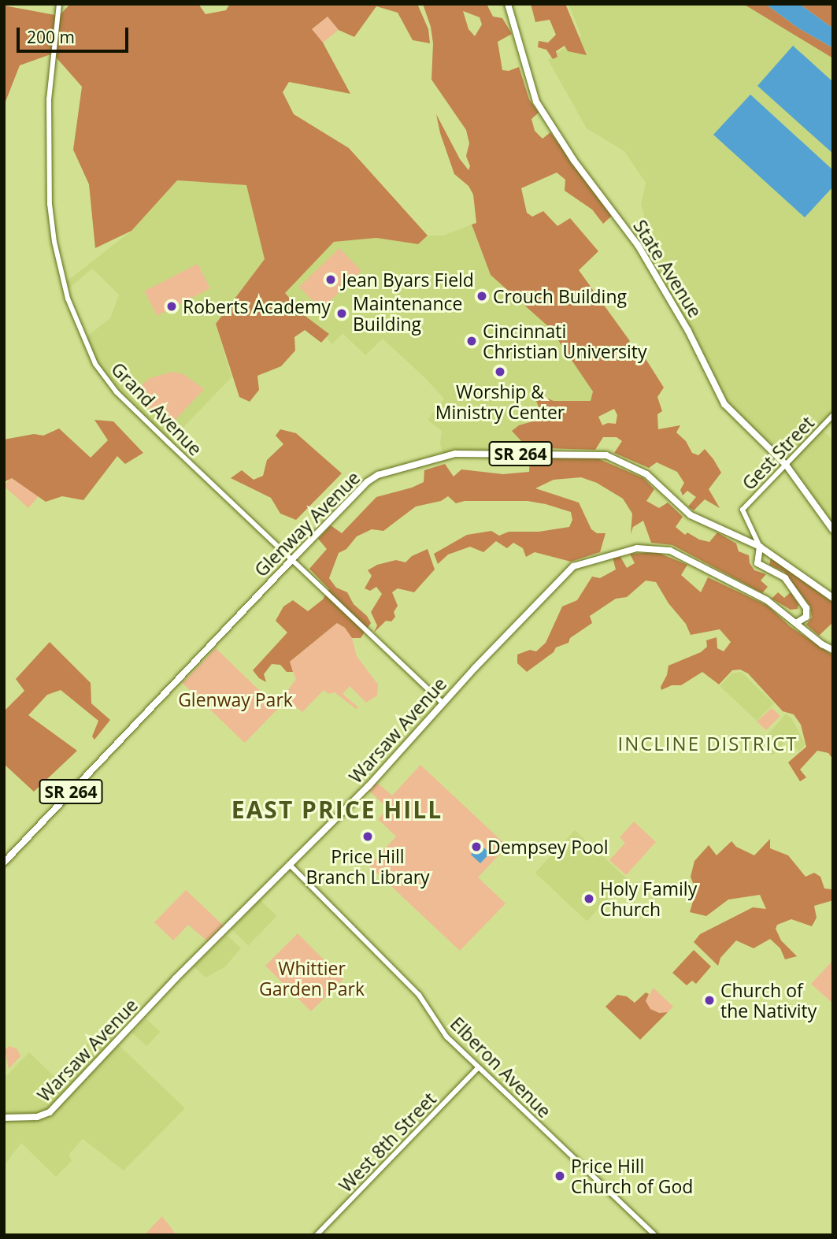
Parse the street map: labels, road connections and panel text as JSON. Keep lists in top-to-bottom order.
{
  "streets": {
    "main road": [
      "State Avenue",
      "SR 264",
      "Glenway Avenue",
      "Warsaw Avenue"
    ],
    "street": [
      "Grand Avenue",
      "Gest Street",
      "Elberon Avenue",
      "West 8th Street"
    ]
  },
  "crossings": [
    ["State Avenue", "Gest Street"],
    ["Grand Avenue", "Glenway Avenue"],
    ["Grand Avenue", "Warsaw Avenue"],
    ["Gest Street", "Glenway Avenue"],
    ["Warsaw Avenue", "Elberon Avenue"],
    ["Elberon Avenue", "West 8th Street"]
  ],
  "districts": ["INCLINE DISTRICT", "EAST PRICE HILL"],
  "parks": ["Glenway Park", "Whittier Garden Park"],
  "places": [
    "Jean Byars Field",
    "Crouch Building",
    "Roberts Academy",
    "Maintenance Building",
    "Cincinnati Christian University",
    "Worship & Ministry Center",
    "Price Hill Branch Library",
    "Dempsey Pool",
    "Holy Family Church",
    "Church of the Nativity",
    "Price Hill Church of God"
  ],
  "scale_bar": "200 m"
}
